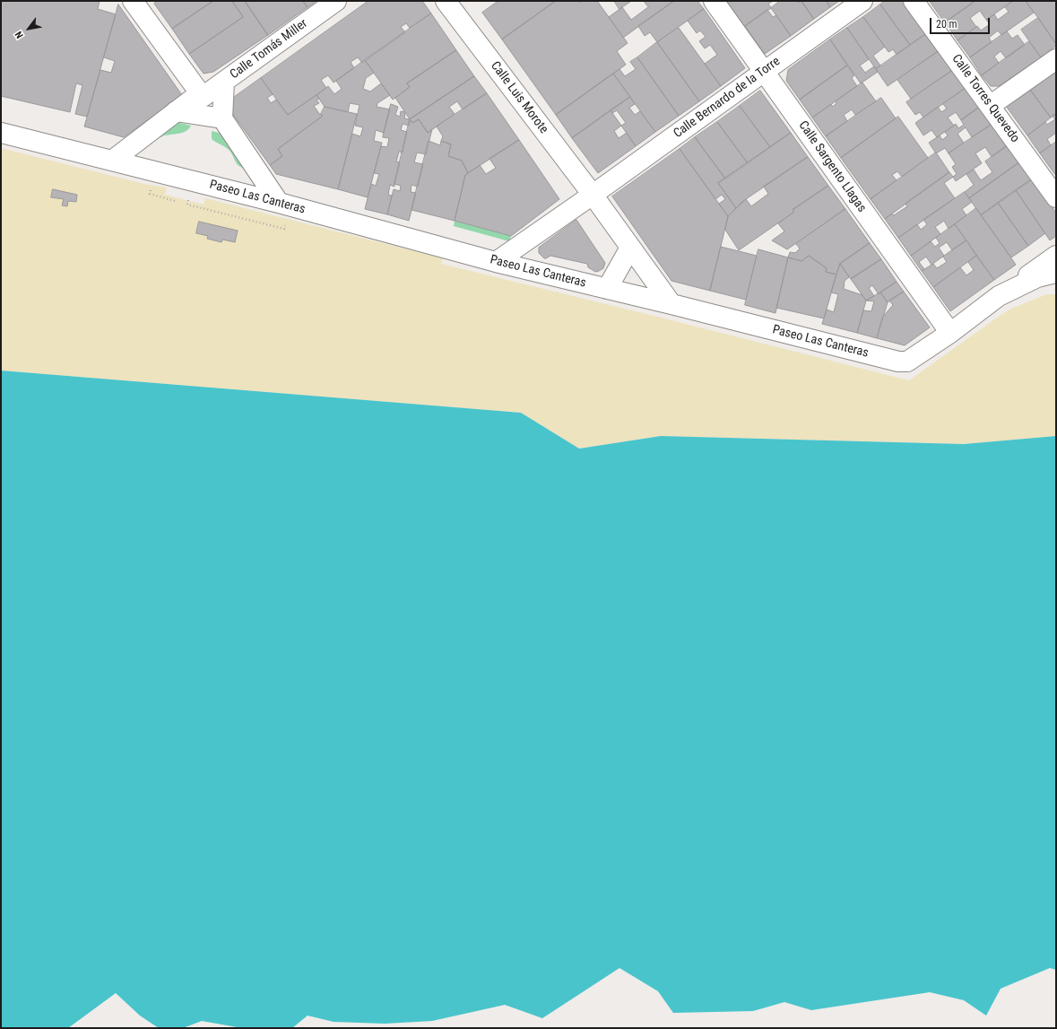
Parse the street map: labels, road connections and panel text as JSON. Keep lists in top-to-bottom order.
{
  "streets": {
    "street": [
      "Calle Tomás Miller",
      "Calle Luis Morote",
      "Calle Bernardo de la Torre",
      "Calle Torres Quevedo",
      "Calle Sargento Llagas",
      "Paseo Las Canteras"
    ]
  },
  "crossings": [
    ["Calle Tomás Miller", "Paseo Las Canteras"],
    ["Calle Luis Morote", "Calle Bernardo de la Torre"],
    ["Calle Luis Morote", "Paseo Las Canteras"],
    ["Calle Bernardo de la Torre", "Calle Sargento Llagas"],
    ["Calle Bernardo de la Torre", "Paseo Las Canteras"],
    ["Calle Sargento Llagas", "Paseo Las Canteras"]
  ],
  "scale_bar": "20 m",
  "north": "bottom left"
}
